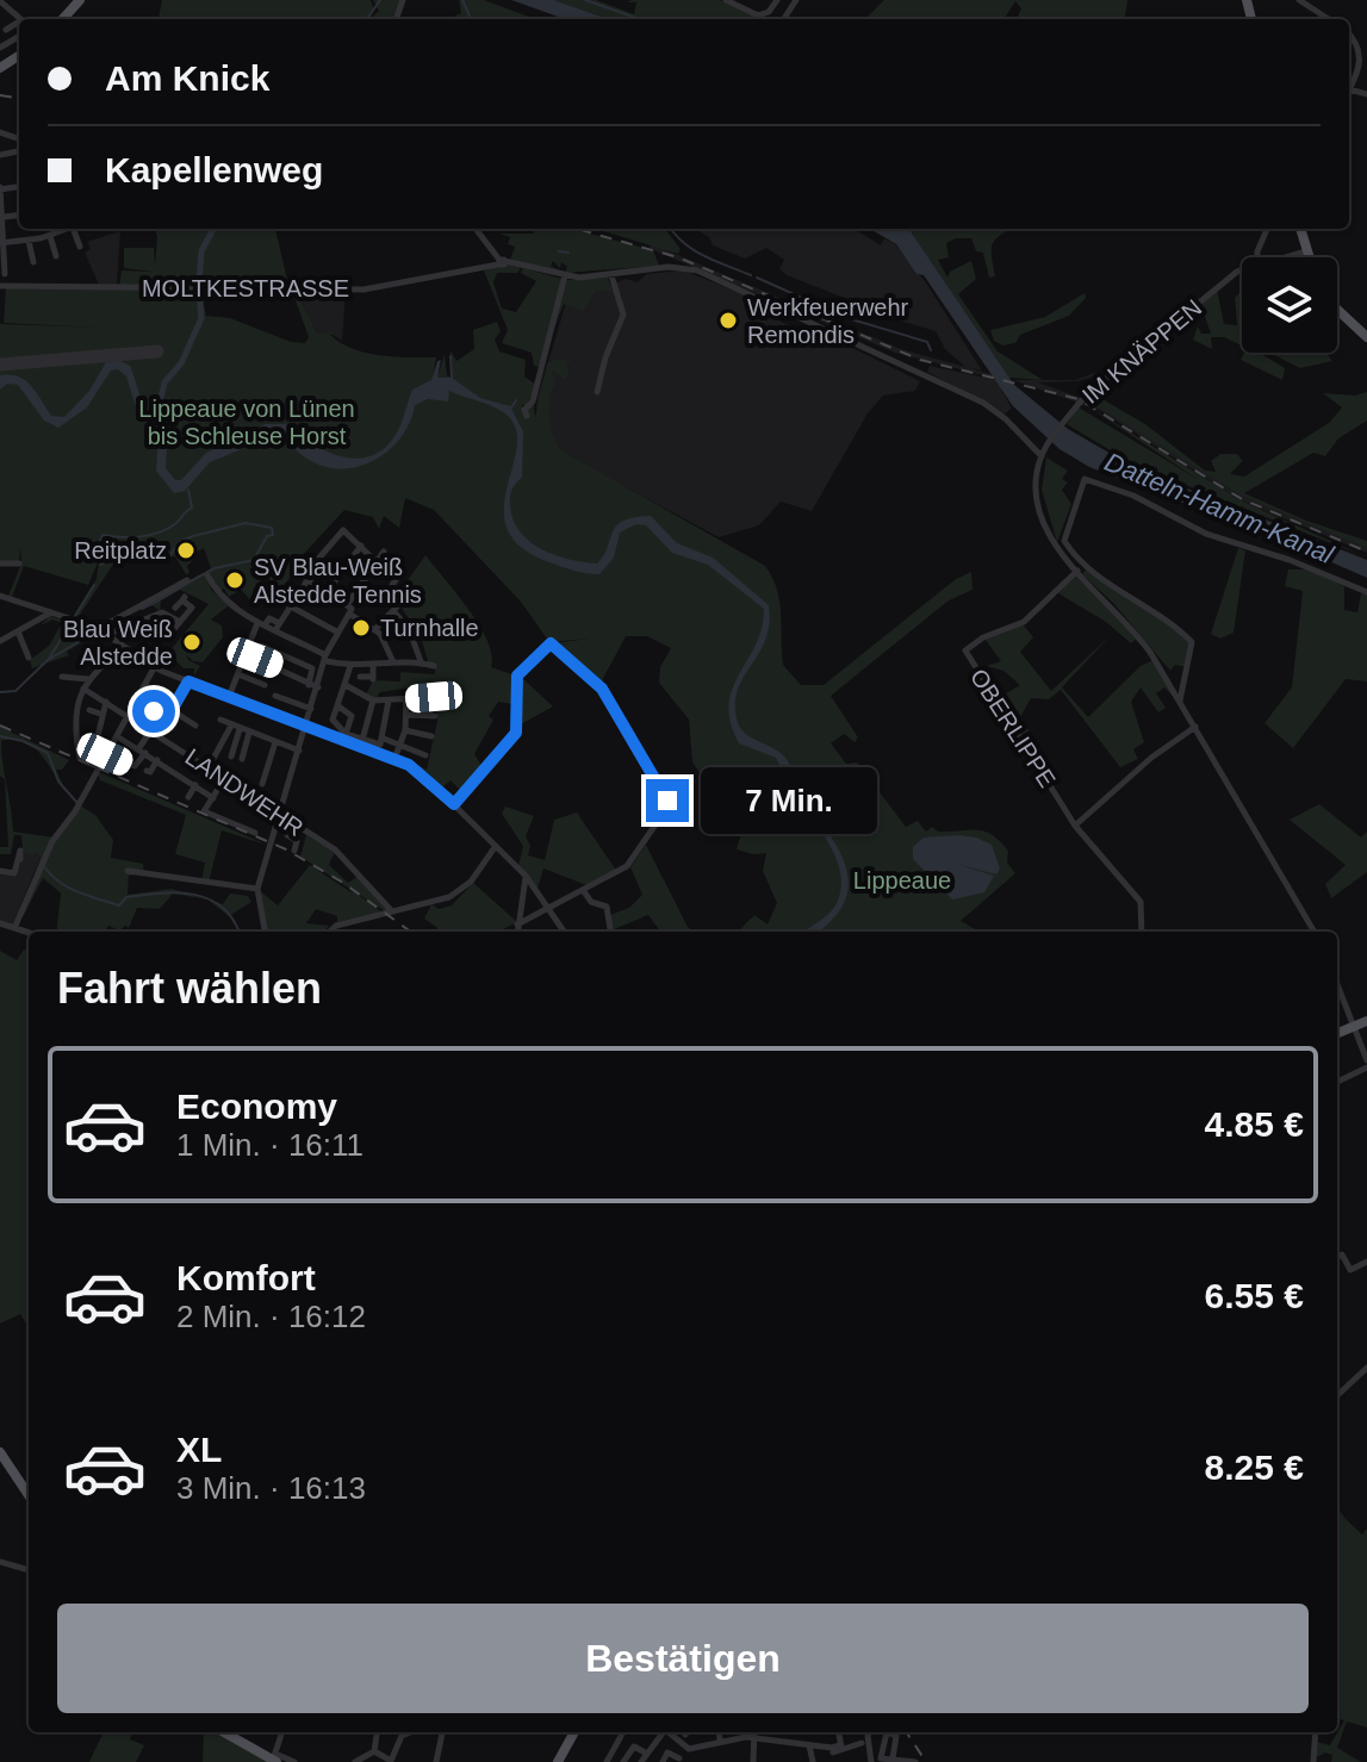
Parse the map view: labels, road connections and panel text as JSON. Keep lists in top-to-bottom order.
{
  "streets": {
    "street": [
      "MOLTKESTRASSE",
      "IM KNÄPPEN",
      "OBERLIPPE",
      "LANDWEHR"
    ]
  },
  "water": ["Datteln-Hamm-Kanal"],
  "parks": ["Lippeaue von Lünen bis Schleuse Horst", "Lippeaue"],
  "places": [
    "Werkfeuerwehr Remondis",
    "Reitplatz",
    "SV Blau-Weiß Alstedde Tennis",
    "Turnhalle",
    "Blau Weiß Alstedde"
  ],
  "page": {
    "banner": ["Am Knick", "Kapellenweg"],
    "bubble": "7 Min.",
    "heading": "Fahrt wählen",
    "list": [
      {
        "name": "Economy",
        "note": "1 Min. · 16:11",
        "value": "4.85 €"
      },
      {
        "name": "Komfort",
        "note": "2 Min. · 16:12",
        "value": "6.55 €"
      },
      {
        "name": "XL",
        "note": "3 Min. · 16:13",
        "value": "8.25 €"
      }
    ],
    "buttons": "Bestätigen"
  }
}
